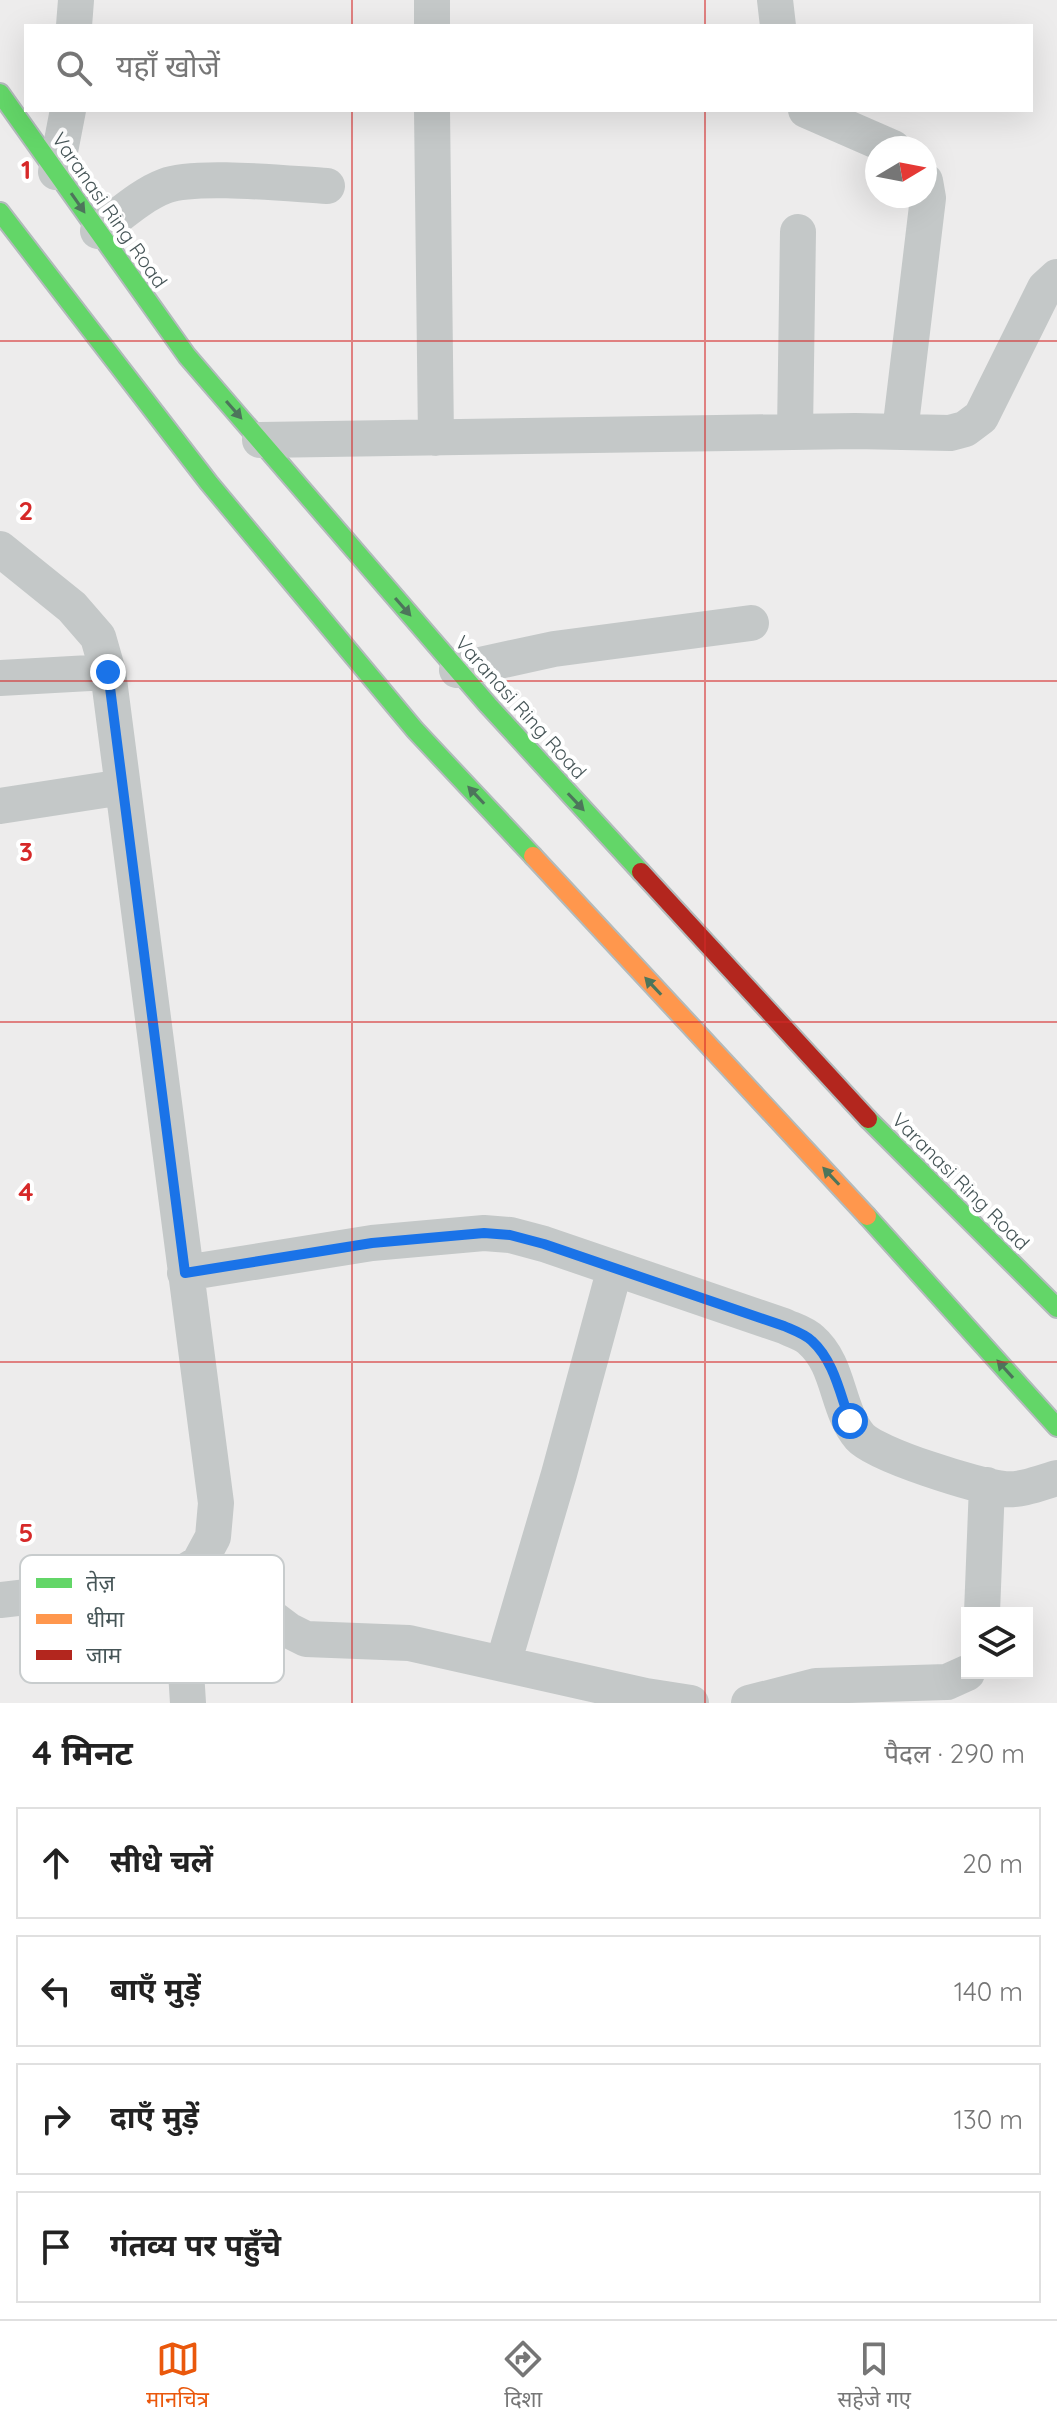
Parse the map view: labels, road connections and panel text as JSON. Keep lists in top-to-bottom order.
{
  "streets": {
    "highway": ["Varanasi Ring Road"]
  },
  "legend": ["तेज़", "धीमा", "जाम"],
  "north": "right",
  "page": {
    "search": "यहाँ खोजें",
    "heading": ["4 मिनट", "पैदल · 290 m"],
    "list": [
      ["सीधे चलें", "20 m"],
      ["बाएँ मुड़ें", "140 m"],
      ["दाएँ मुड़ें", "130 m"],
      "गंतव्य पर पहुँचे"
    ],
    "nav": ["मानचित्र", "दिशा", "सहेजे गए"]
  },
  "grid": {
    "rows": [
      "1",
      "2",
      "3",
      "4",
      "5"
    ]
  }
}
